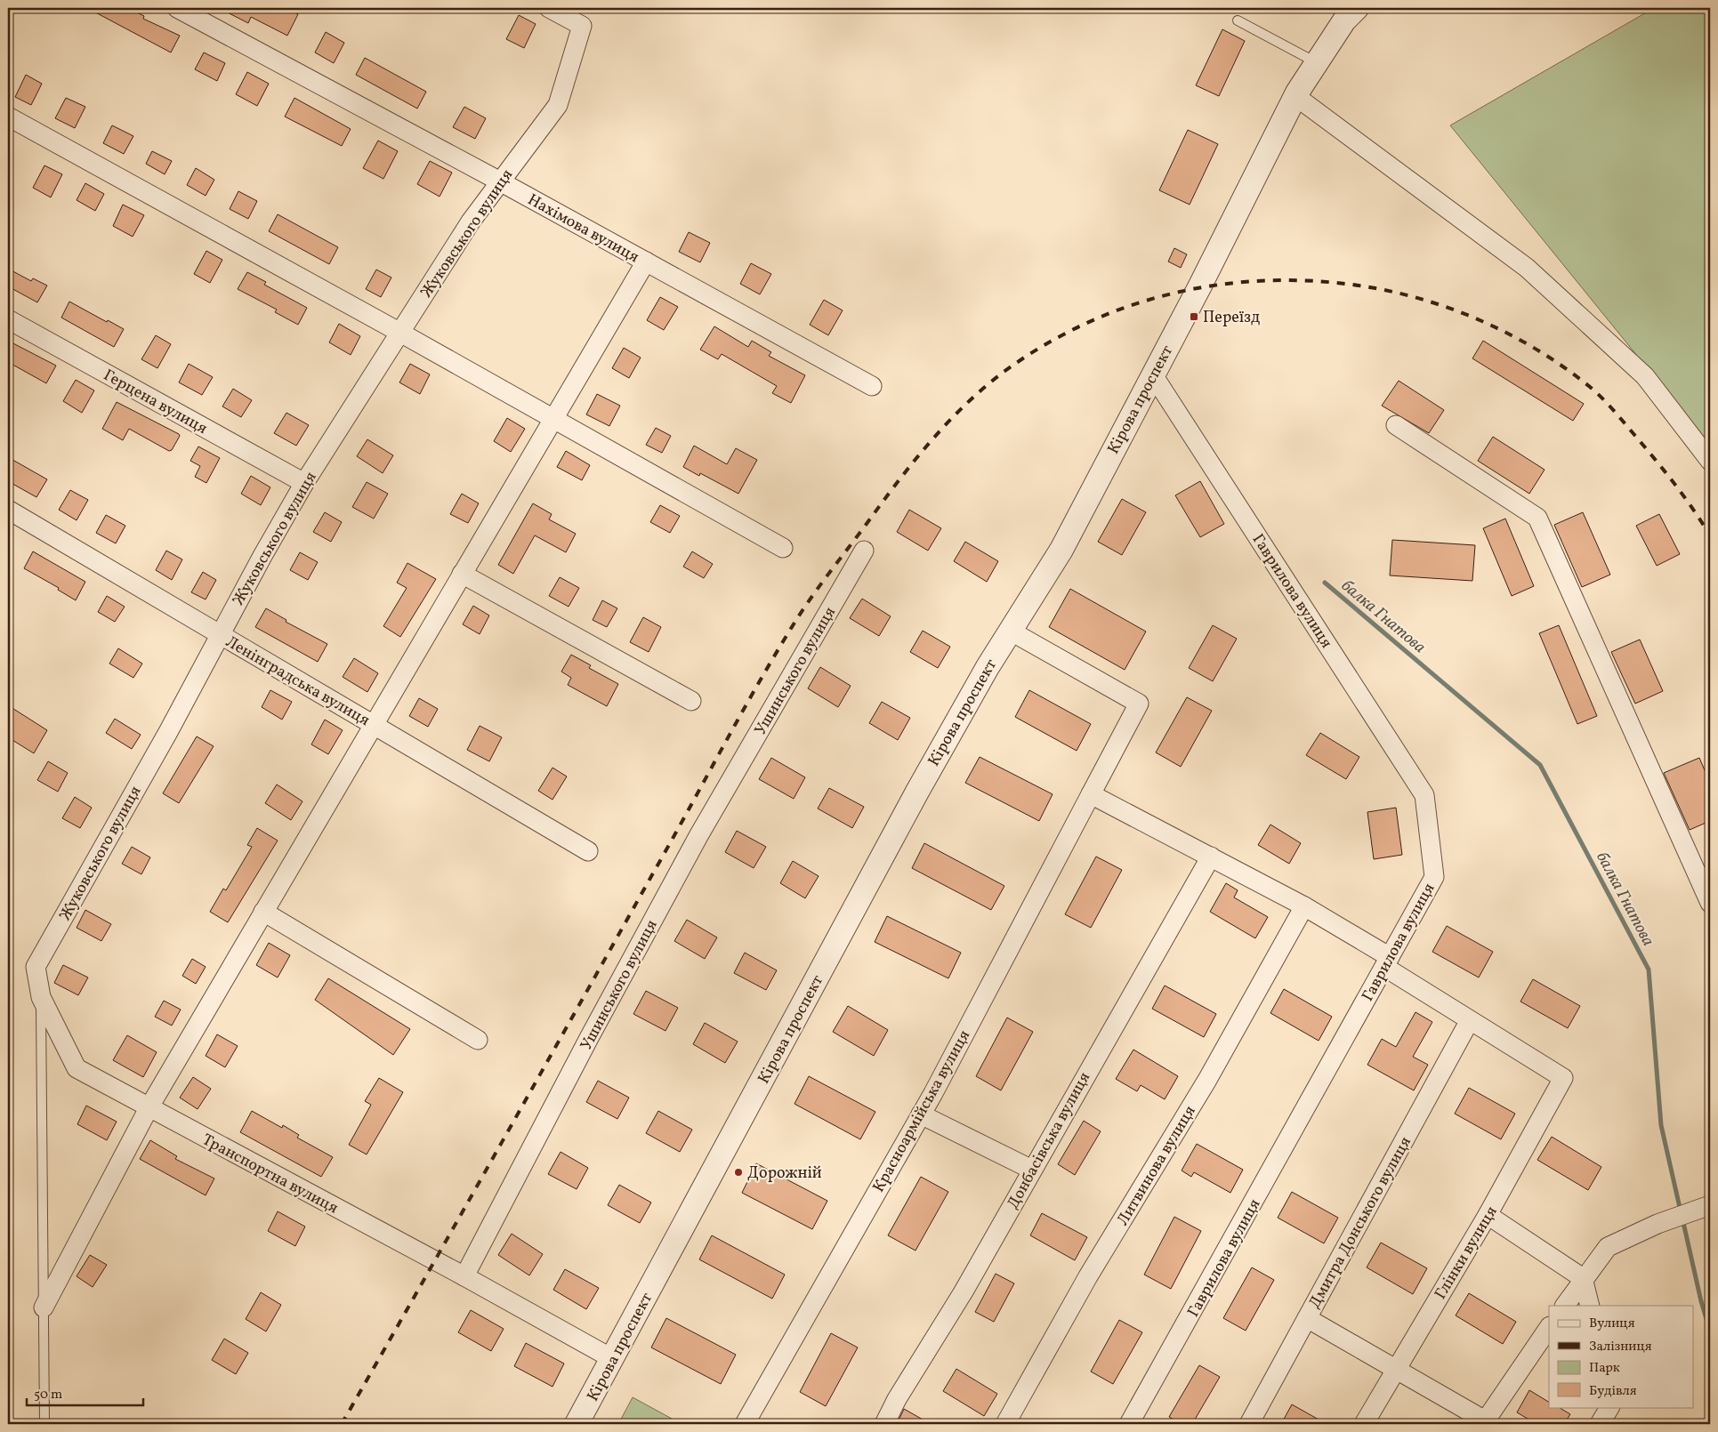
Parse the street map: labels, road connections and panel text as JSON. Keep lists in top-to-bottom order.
{
  "streets": {
    "street": [
      "Нахімова вулиця",
      "Жуковського вулиця",
      "Кірова проспект",
      "Герцена вулиця",
      "Гаврилова вулиця",
      "Ушинського вулиця",
      "Ленінградська вулиця",
      "Красноармійська вулиця",
      "Донбасівська вулиця",
      "Литвинова вулиця",
      "Транспортна вулиця",
      "Дмитра Донського вулиця",
      "Глінки вулиця"
    ]
  },
  "crossings": [
    ["Нахімова вулиця", "Жуковського вулиця"],
    ["Жуковського вулиця", "Герцена вулиця"],
    ["Жуковського вулиця", "Ленінградська вулиця"],
    ["Жуковського вулиця", "Транспортна вулиця"],
    ["Кірова проспект", "Гаврилова вулиця"],
    ["Кірова проспект", "Красноармійська вулиця"],
    ["Ушинського вулиця", "Транспортна вулиця"],
    ["Дмитра Донського вулиця", "Глінки вулиця"]
  ],
  "water": ["балка Гнатова"],
  "places": {
    "transit": ["Переїзд"],
    "other": ["Дорожній"]
  },
  "legend": [
    "Вулиця",
    "Залізниця",
    "Парк",
    "Будівля"
  ],
  "scale_bar": "50 m"
}
